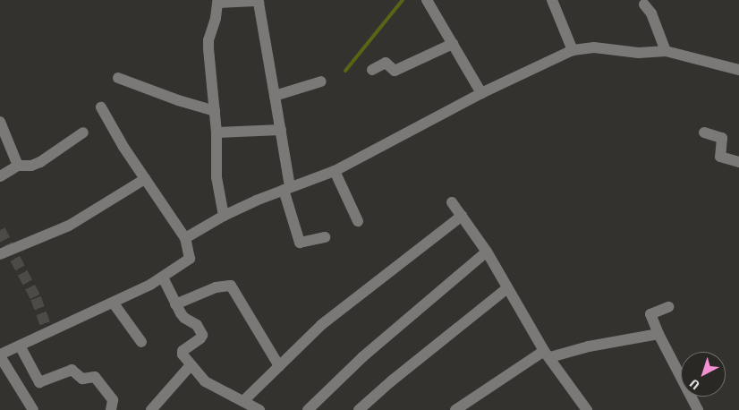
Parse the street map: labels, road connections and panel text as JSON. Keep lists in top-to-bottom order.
{
  "north": "bottom left"
}
